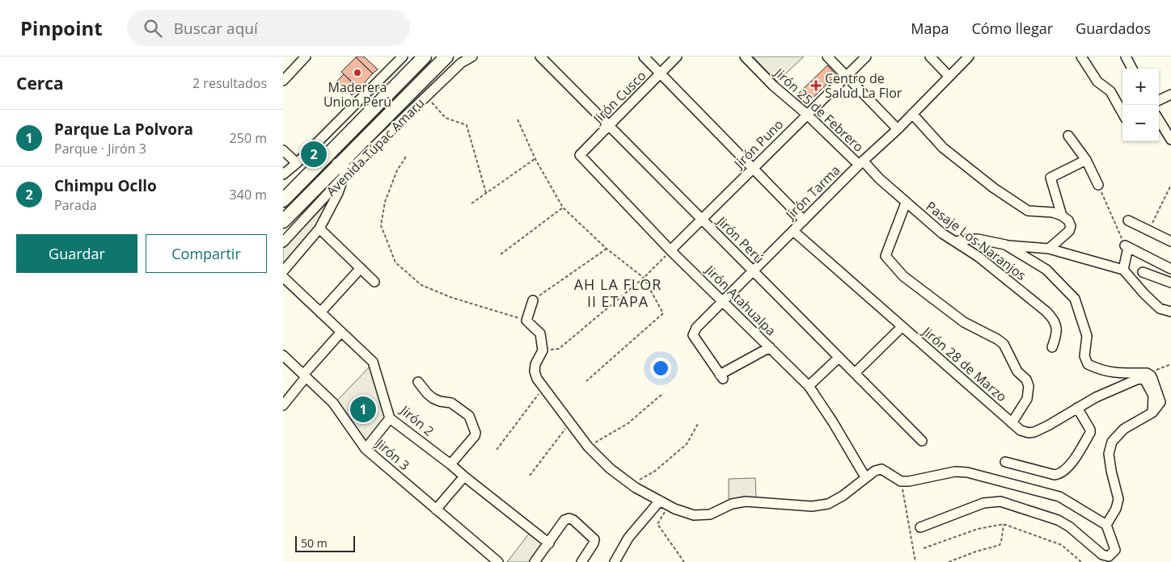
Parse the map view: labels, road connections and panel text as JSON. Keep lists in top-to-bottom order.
{
  "streets": {
    "highway": ["Avenida Túpac Amaru"],
    "street": [
      "Jirón Cusco",
      "Jirón 25 de Febrero",
      "Jirón Puno",
      "Jirón Tarma",
      "Jirón Perú",
      "Pasaje Los Naranjos",
      "Jirón Atahualpa",
      "Jirón 28 de Marzo",
      "Jirón 2",
      "Jirón 3"
    ]
  },
  "crossings": [
    ["Jirón Cusco", "Jirón Perú"],
    ["Jirón Cusco", "Jirón Atahualpa"],
    ["Jirón 25 de Febrero", "Jirón Puno"],
    ["Jirón 25 de Febrero", "Jirón Tarma"],
    ["Jirón 25 de Febrero", "Pasaje Los Naranjos"],
    ["Jirón Puno", "Jirón Perú"],
    ["Jirón Puno", "Jirón Atahualpa"],
    ["Jirón Tarma", "Jirón Perú"],
    ["Jirón Tarma", "Pasaje Los Naranjos"],
    ["Jirón Tarma", "Jirón Atahualpa"],
    ["Jirón Tarma", "Jirón 28 de Marzo"]
  ],
  "districts": ["AH LA FLOR II ETAPA"],
  "places": {
    "other": ["Maderera Union Perú"],
    "health": ["Centro de Salud La Flor"]
  },
  "scale_bar": "50 m",
  "page": {
    "header": "Pinpoint",
    "search": "Buscar aquí",
    "nav": ["Mapa", "Cómo llegar", "Guardados"],
    "heading": ["Cerca", "2 resultados"],
    "map_buttons": ["+", "−"],
    "list": [
      {
        "mark": "1",
        "name": "Parque La Polvora",
        "note": "Parque · Jirón 3",
        "value": "250 m"
      },
      {
        "mark": "2",
        "name": "Chimpu Ocllo",
        "note": "Parada",
        "value": "340 m"
      }
    ],
    "pins": ["2", "1"],
    "buttons": ["Guardar", "Compartir"],
    "scale": "50 m"
  }
}
